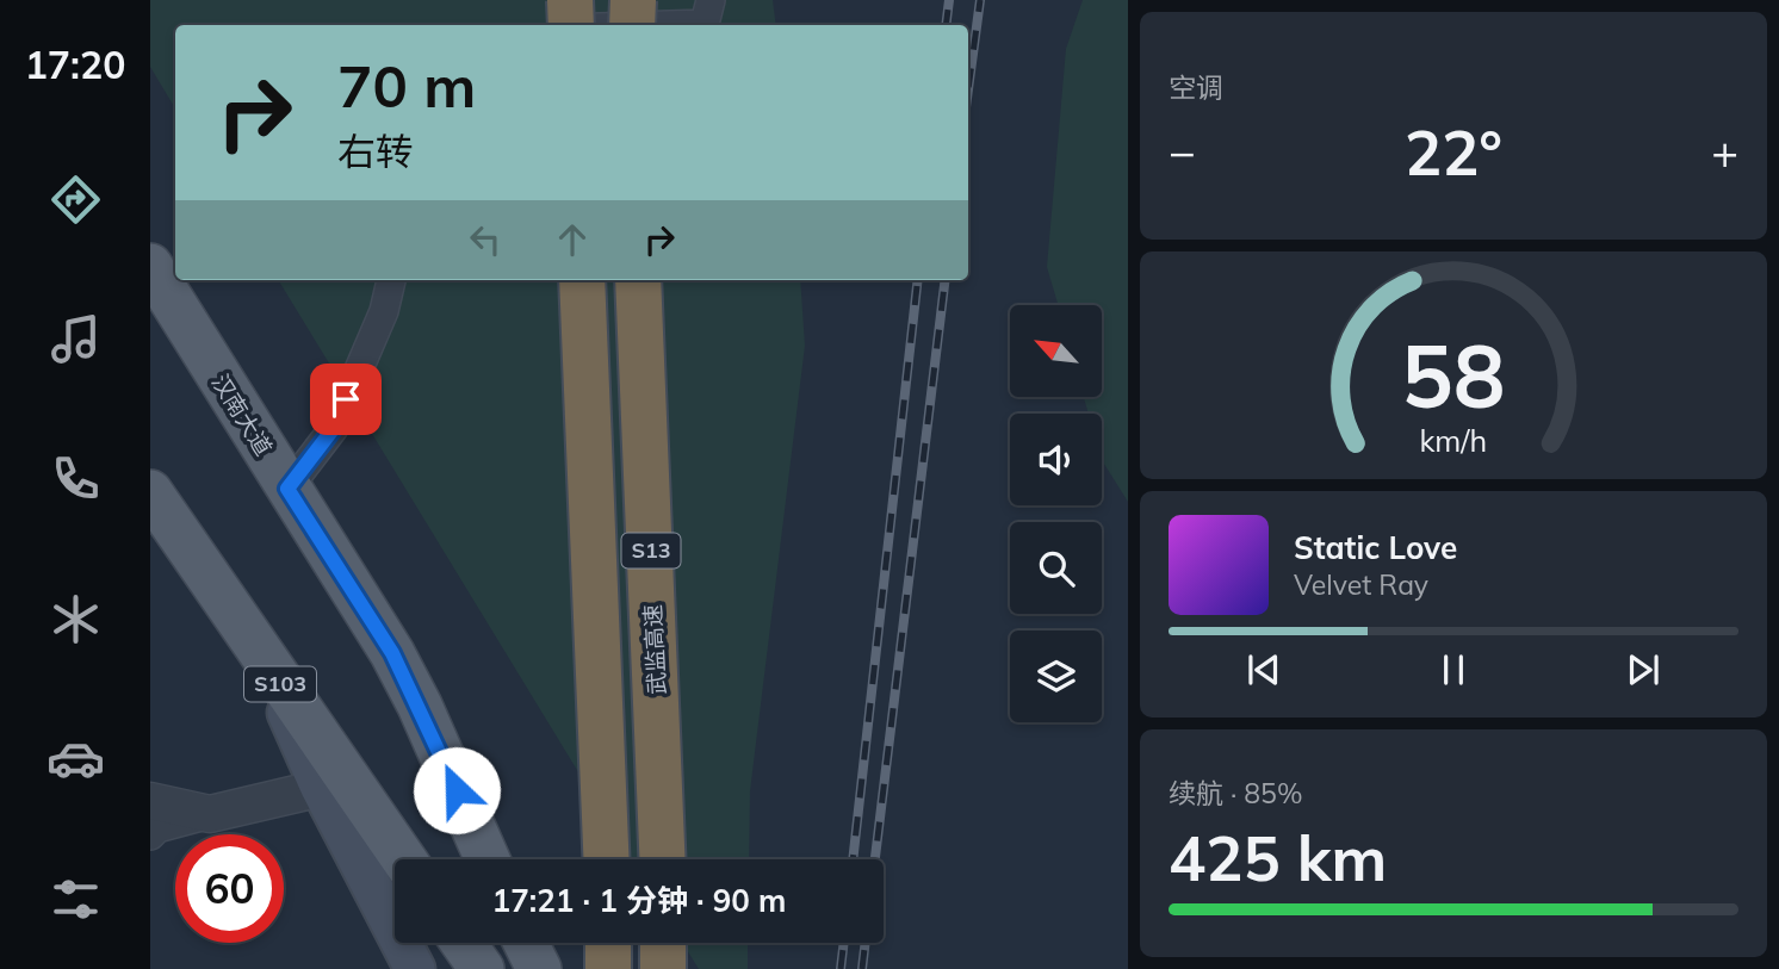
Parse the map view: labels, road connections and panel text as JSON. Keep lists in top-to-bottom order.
{
  "streets": {
    "highway": ["S13", "武监高速"],
    "main road": ["汉南大道", "S103"]
  },
  "north": "top left",
  "page": {
    "tabs": "17:20",
    "tile": [
      "空调",
      ["续航 · 85%", "425 km"]
    ],
    "turn": ["70 m", "右转"],
    "heat": ["−", "22°", "+"],
    "song": ["Static Love", "Velvet Ray"],
    "limit": "60",
    "trip": "17:21 · 1 分钟 · 90 m",
    "gauge": ["58", "km/h"]
  }
}
